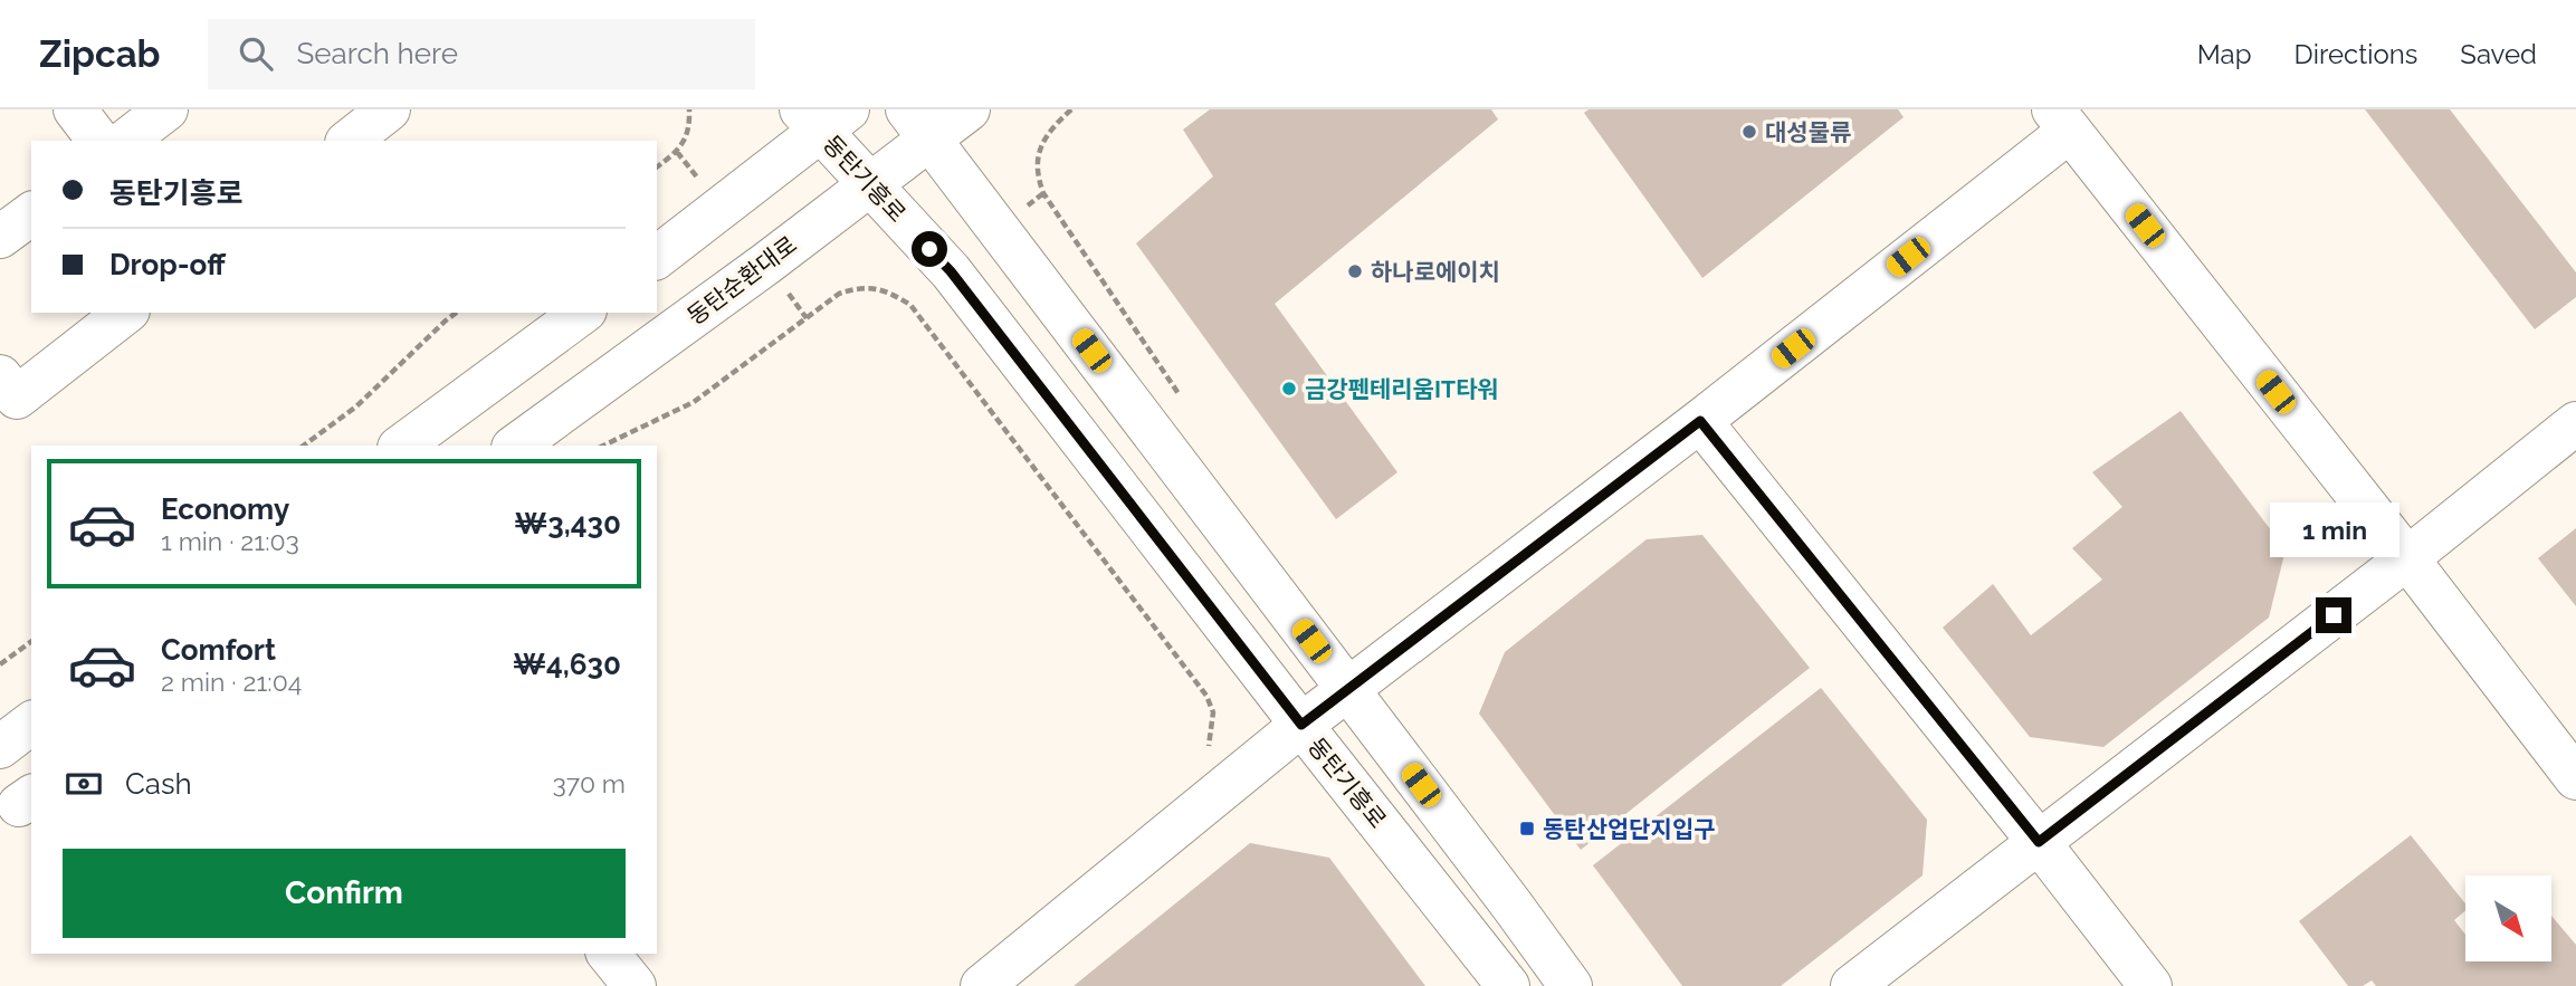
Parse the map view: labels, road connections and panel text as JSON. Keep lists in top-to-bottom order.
{
  "streets": {
    "street": ["동탄기흥로", "동탄순환대로"]
  },
  "crossings": [
    ["동탄기흥로", "동탄순환대로"]
  ],
  "places": {
    "other": ["대성물류", "하나로에이치", "금강펜테리움IT타워"],
    "transit": ["동탄산업단지입구"]
  },
  "north": "bottom right",
  "page": {
    "header": "Zipcab",
    "search": "Search here",
    "nav": ["Map", "Directions", "Saved"],
    "banner": ["동탄기흥로", "Drop-off"],
    "list": [
      {
        "name": "Economy",
        "note": "1 min · 21:03",
        "value": "₩3,430"
      },
      {
        "name": "Comfort",
        "note": "2 min · 21:04",
        "value": "₩4,630"
      }
    ],
    "bubble": "1 min",
    "pay": ["Cash", "370 m"],
    "buttons": "Confirm"
  }
}
